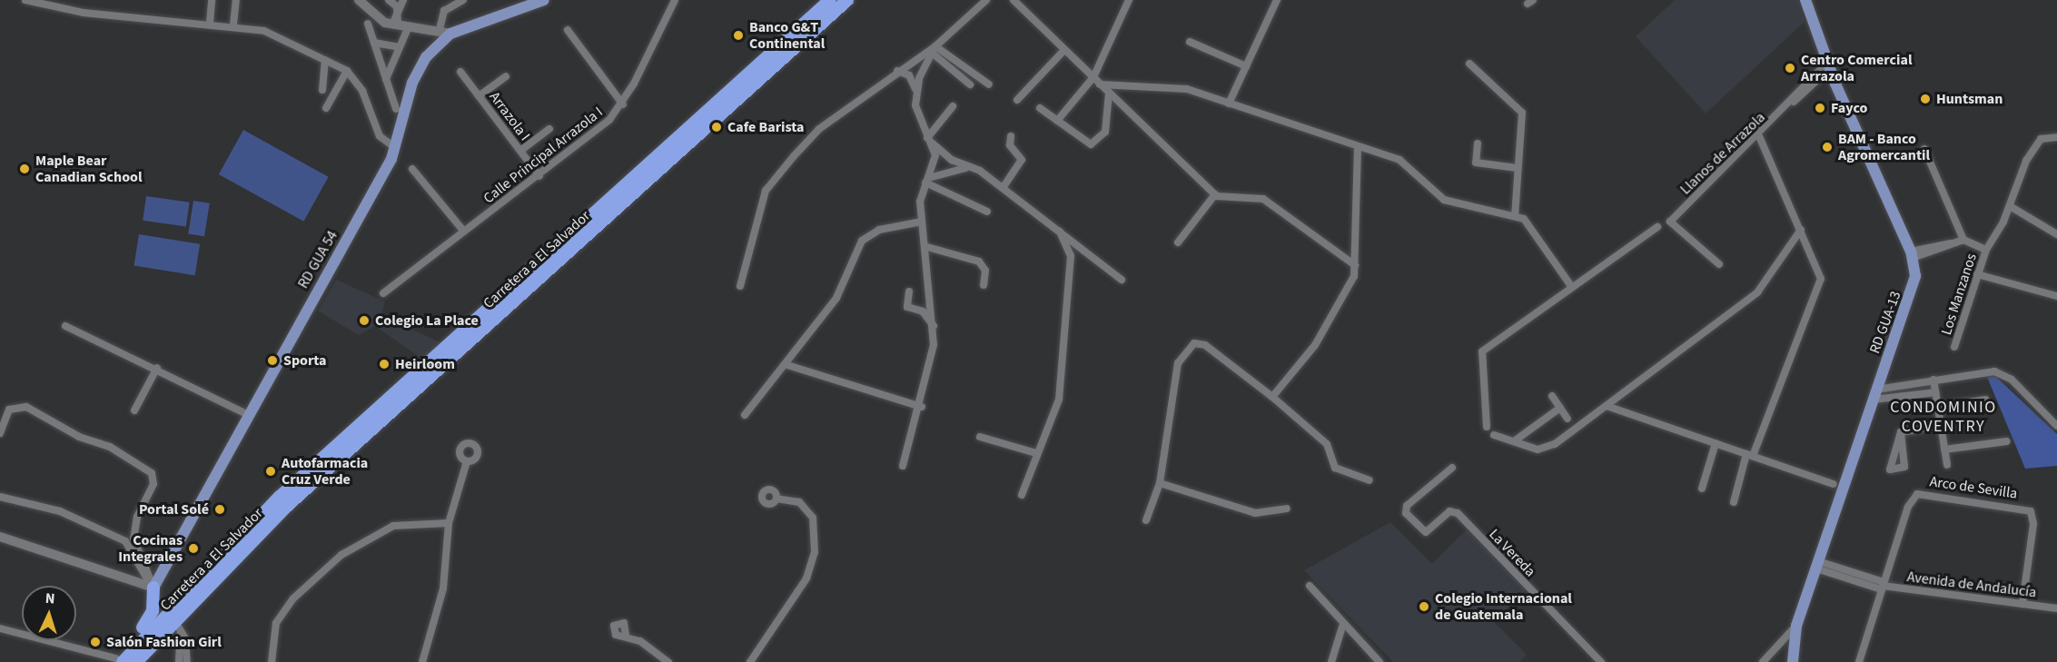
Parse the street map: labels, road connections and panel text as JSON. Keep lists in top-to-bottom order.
{
  "streets": {
    "highway": ["Carretera a El Salvador"],
    "main road": ["RD GUA 54", "RD GUA-13"],
    "street": [
      "Arrazola I",
      "Llanos de Arrazola",
      "Calle Principal Arrazola I",
      "Los Manzanos",
      "Arco de Sevilla",
      "La Vereda",
      "Avenida de Andalucía"
    ]
  },
  "crossings": [
    ["Arrazola I", "Calle Principal Arrazola I"],
    ["Llanos de Arrazola", "RD GUA-13"],
    ["Los Manzanos", "RD GUA-13"],
    ["RD GUA-13", "Avenida de Andalucía"],
    ["Arco de Sevilla", "Avenida de Andalucía"]
  ],
  "districts": ["CONDOMINIO COVENTRY"],
  "places": [
    "Banco G&T Continental",
    "Centro Comercial Arrazola",
    "Huntsman",
    "Fayco",
    "Cafe Barista",
    "BAM - Banco Agromercantil",
    "Maple Bear Canadian School",
    "Colegio La Place",
    "Sporta",
    "Heirloom",
    "Autofarmacia Cruz Verde",
    "Portal Solé",
    "Cocinas Integrales",
    "Colegio Internacional de Guatemala",
    "Salón Fashion Girl"
  ],
  "north": "top"
}
